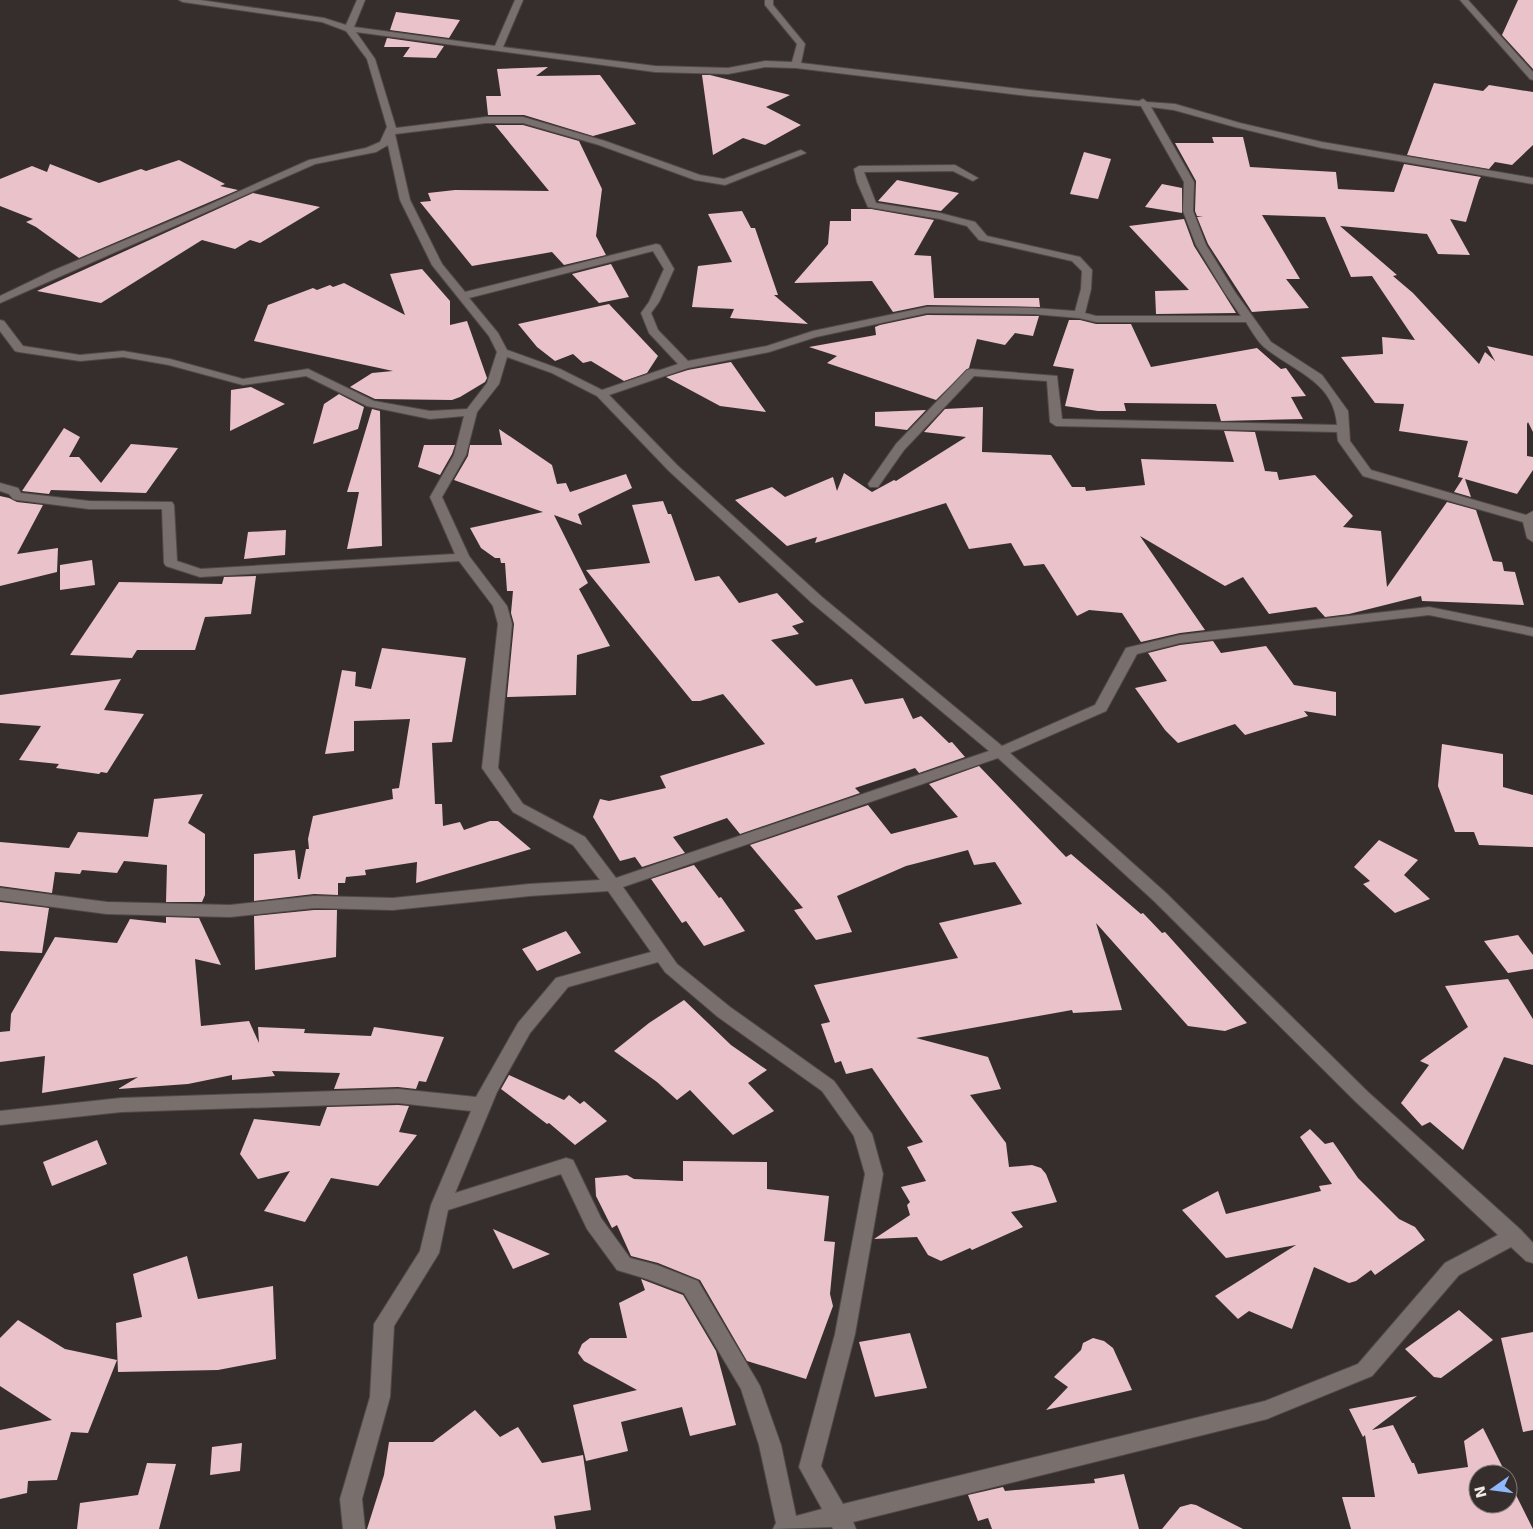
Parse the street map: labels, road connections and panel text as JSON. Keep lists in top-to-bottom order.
{
  "north": "left"
}
